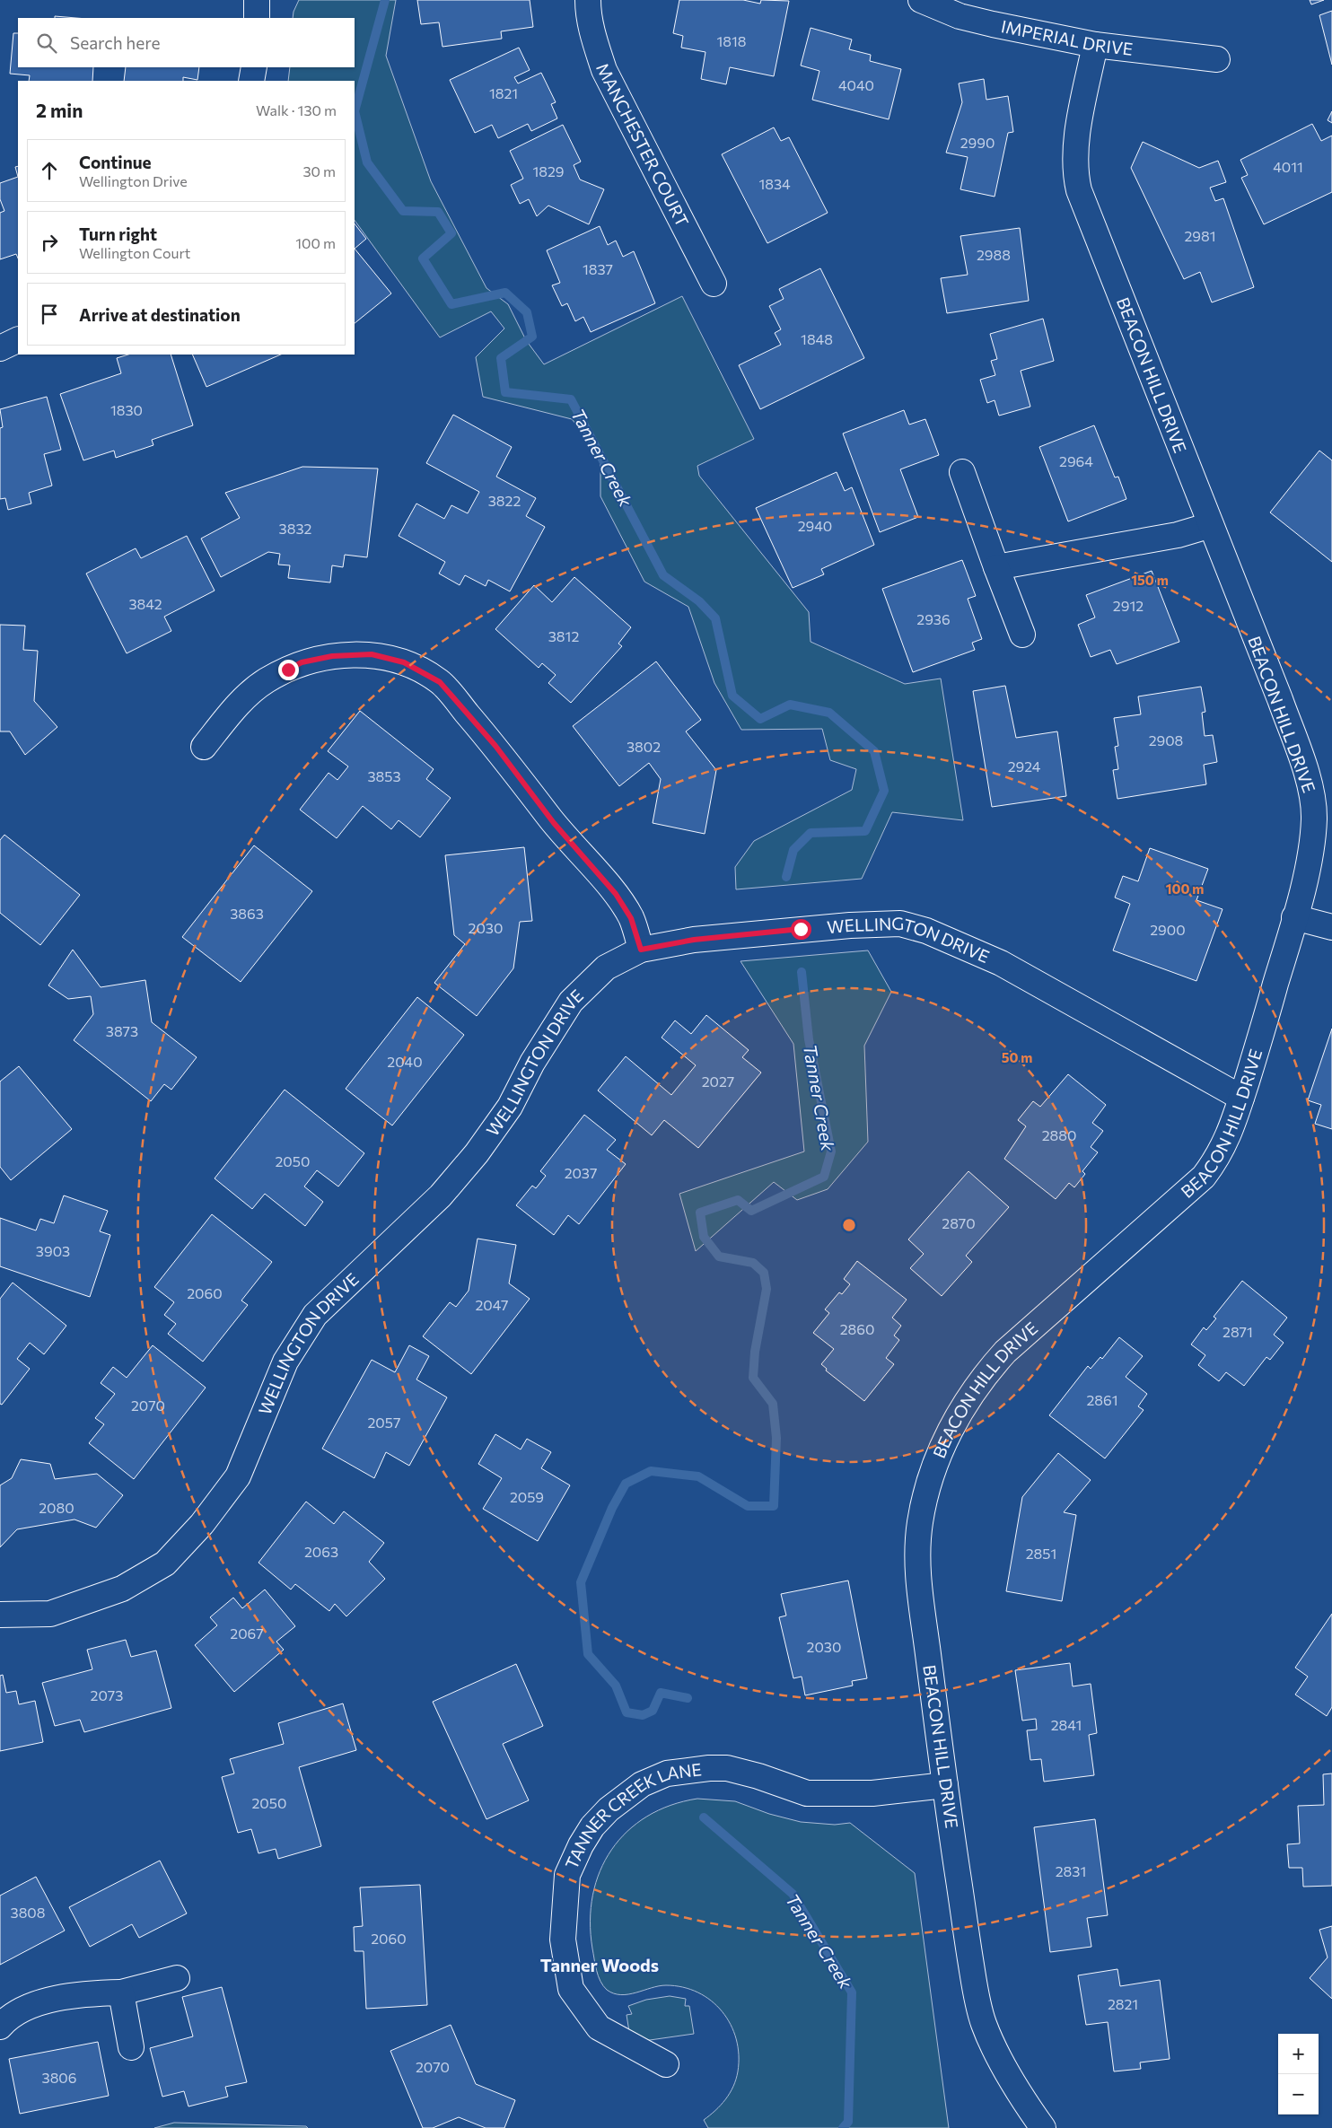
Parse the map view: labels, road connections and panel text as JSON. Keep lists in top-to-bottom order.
{
  "streets": {
    "street": [
      "IMPERIAL DRIVE",
      "MANCHESTER COURT",
      "BEACON HILL DRIVE",
      "WELLINGTON DRIVE",
      "TANNER CREEK LANE"
    ]
  },
  "crossings": [
    ["IMPERIAL DRIVE", "BEACON HILL DRIVE"],
    ["BEACON HILL DRIVE", "WELLINGTON DRIVE"],
    ["BEACON HILL DRIVE", "TANNER CREEK LANE"]
  ],
  "districts": ["Tanner Woods"],
  "water": ["Tanner Creek"],
  "house_numbers": [
    "1818",
    "4040",
    "1821",
    "2990",
    "4011",
    "1829",
    "1834",
    "2981",
    "2988",
    "1837",
    "1848",
    "1830",
    "2964",
    "3822",
    "2940",
    "3832",
    "3842",
    "2912",
    "2936",
    "3812",
    "2908",
    "3802",
    "2924",
    "3853",
    "3863",
    "2030",
    "2900",
    "3873",
    "2040",
    "2027",
    "2880",
    "2050",
    "2037",
    "2870",
    "3903",
    "2060",
    "2047",
    "2860",
    "2871",
    "2861",
    "2070",
    "2057",
    "2059",
    "2080",
    "2063",
    "2851",
    "2067",
    "2030",
    "2073",
    "2841",
    "2050",
    "2831",
    "3808",
    "2060",
    "2821",
    "2070",
    "3806"
  ],
  "page": {
    "search": "Search here",
    "heading": ["2 min", "Walk · 130 m"],
    "list": [
      ["Continue", "Wellington Drive", "30 m"],
      ["Turn right", "Wellington Court", "100 m"],
      "Arrive at destination"
    ],
    "map_buttons": ["+", "−"]
  },
  "rings": ["150 m", "100 m", "50 m"]
}
